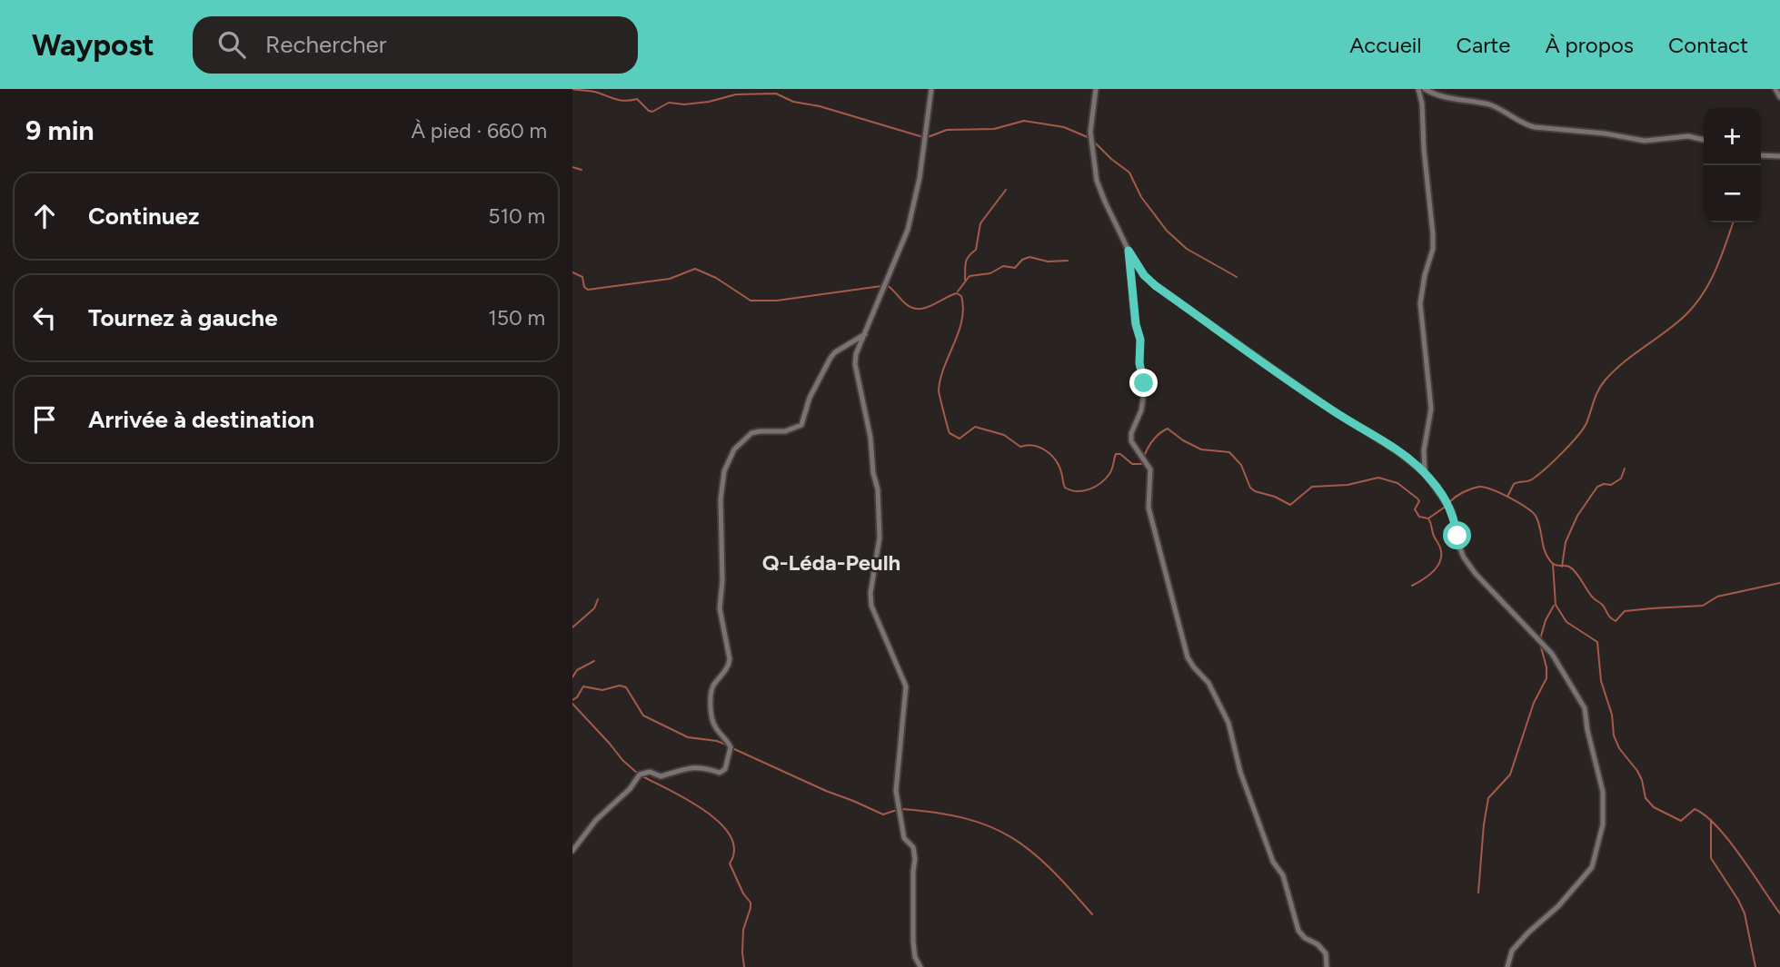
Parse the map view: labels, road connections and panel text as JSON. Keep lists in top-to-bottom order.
{
  "districts": ["Q-Léda-Peulh"],
  "page": {
    "header": "Waypost",
    "search": "Rechercher",
    "nav": [
      "Accueil",
      "Carte",
      "À propos",
      "Contact"
    ],
    "heading": ["9 min", "À pied · 660 m"],
    "map_buttons": ["+", "−"],
    "list": [
      ["Continuez", "510 m"],
      ["Tournez à gauche", "150 m"],
      "Arrivée à destination"
    ]
  }
}
